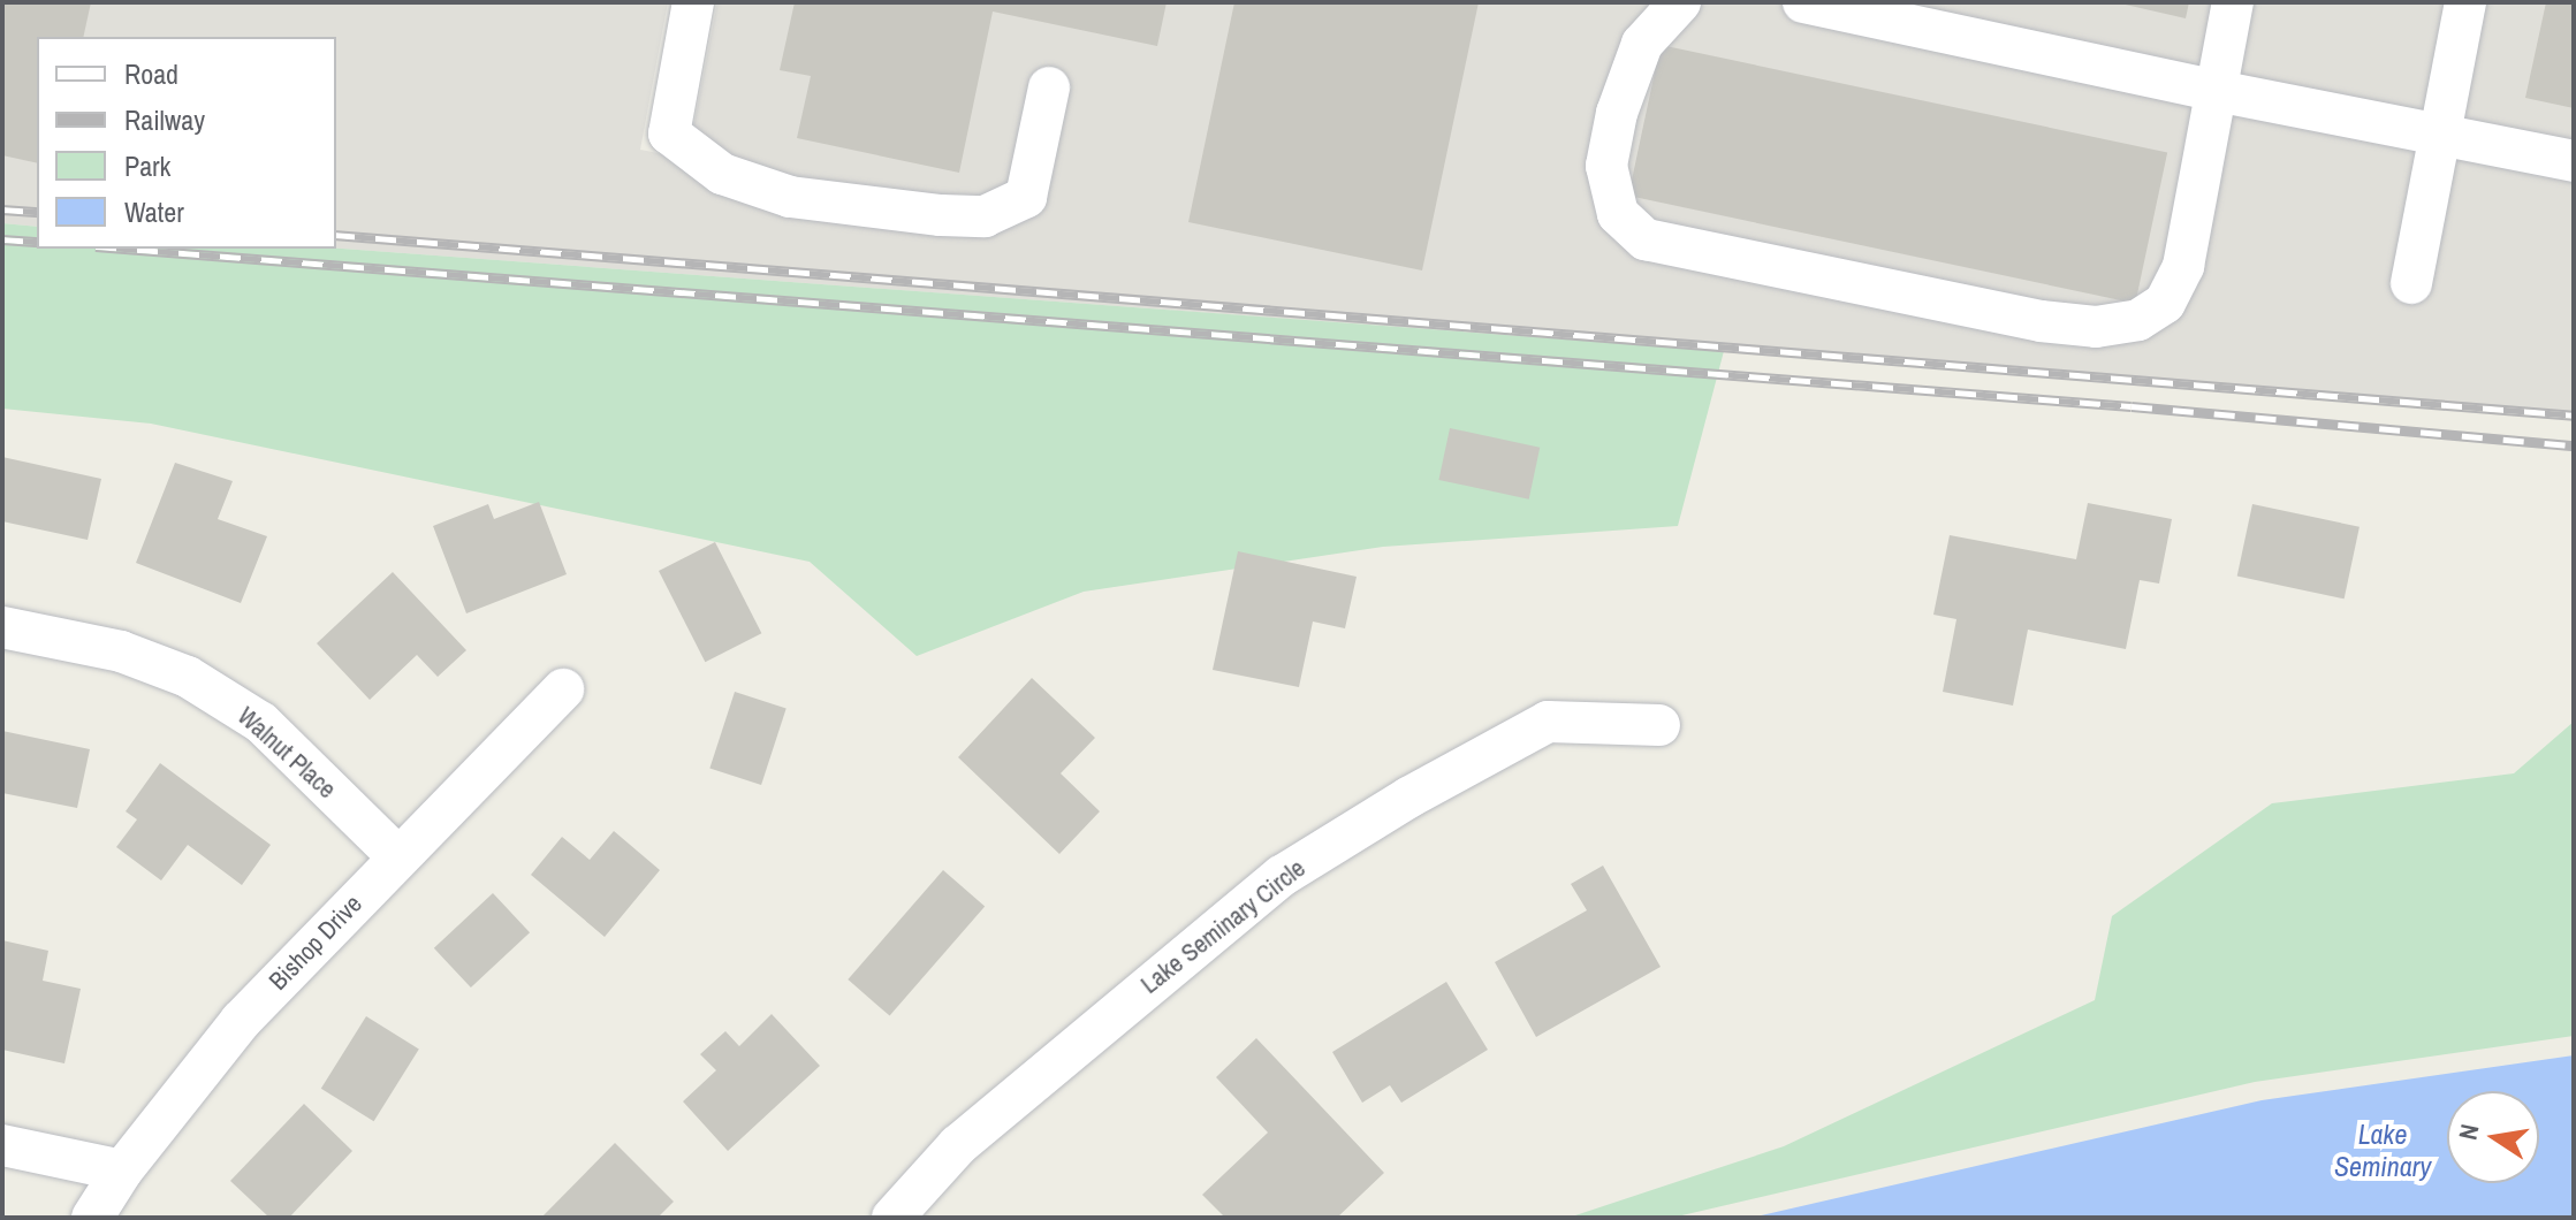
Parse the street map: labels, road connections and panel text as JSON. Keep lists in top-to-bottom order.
{
  "streets": {
    "street": ["Walnut Place", "Lake Seminary Circle", "Bishop Drive"]
  },
  "crossings": [
    ["Walnut Place", "Bishop Drive"]
  ],
  "water": ["Lake Seminary"],
  "legend": [
    "Road",
    "Railway",
    "Park",
    "Water"
  ],
  "north": "left"
}
